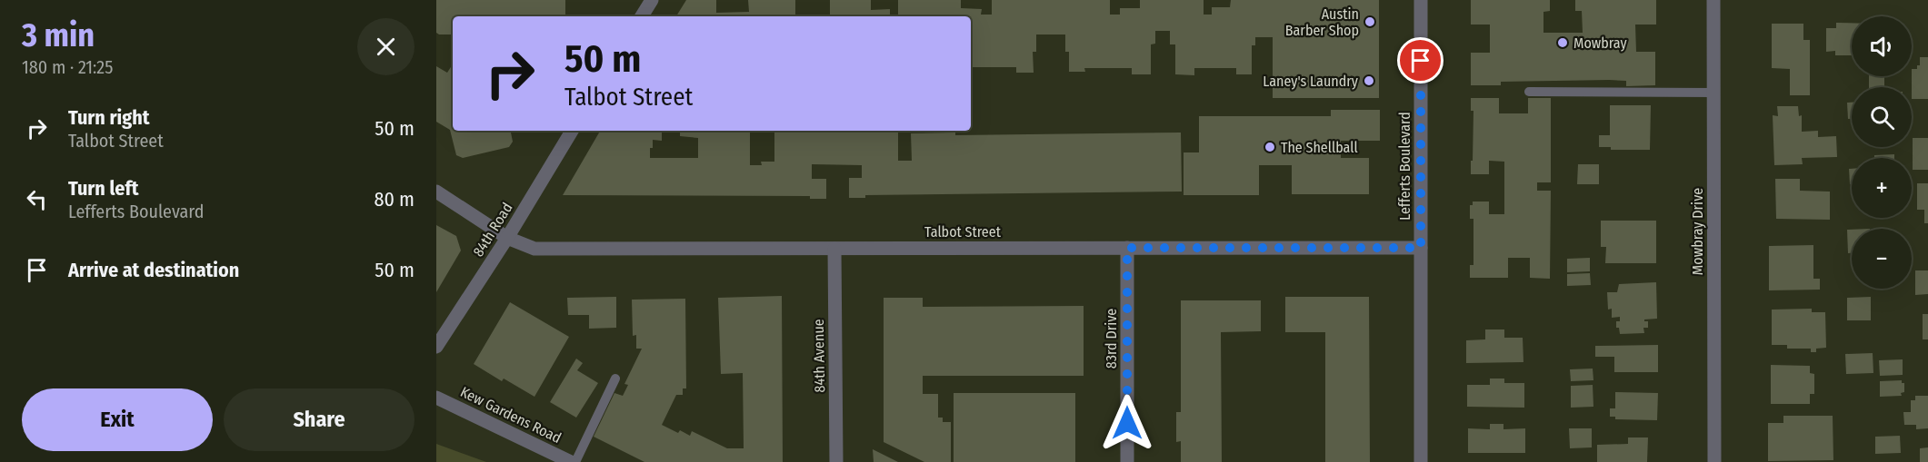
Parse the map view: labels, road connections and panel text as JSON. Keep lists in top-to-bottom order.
{
  "streets": {
    "street": [
      "Lefferts Boulevard",
      "84th Road",
      "Talbot Street",
      "Mowbray Drive",
      "83rd Drive",
      "84th Avenue",
      "Kew Gardens Road"
    ]
  },
  "crossings": [
    ["Lefferts Boulevard", "Talbot Street"],
    ["84th Road", "Talbot Street"],
    ["Talbot Street", "83rd Drive"],
    ["Talbot Street", "84th Avenue"]
  ],
  "places": [
    "Austin Barber Shop",
    "Mowbray",
    "Laney's Laundry",
    "The Shellball"
  ],
  "page": {
    "heading": ["3 min", "180 m · 21:25"],
    "map_buttons": ["+", "−"],
    "turn": ["50 m", "Talbot Street"],
    "list": [
      {
        "name": "Turn right",
        "note": "Talbot Street",
        "value": "50 m"
      },
      {
        "name": "Turn left",
        "note": "Lefferts Boulevard",
        "value": "80 m"
      },
      {
        "name": "Arrive at destination",
        "value": "50 m"
      }
    ],
    "buttons": ["Exit", "Share"]
  }
}
